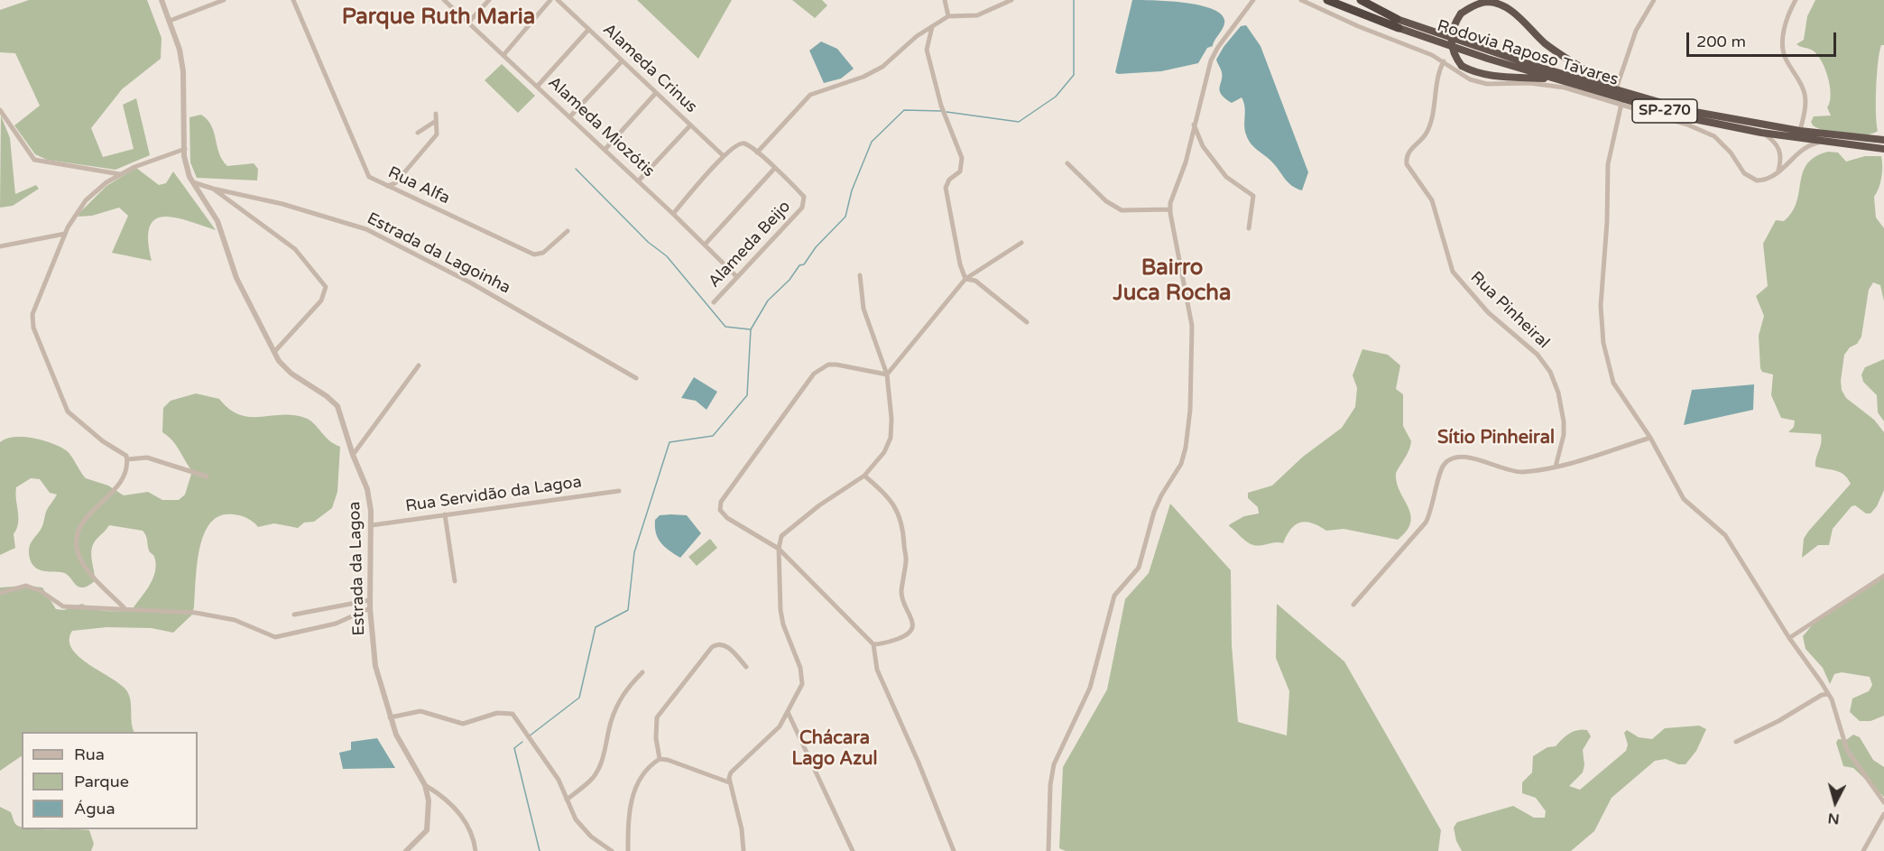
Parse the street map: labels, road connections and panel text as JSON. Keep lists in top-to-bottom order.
{
  "streets": {
    "highway": ["Rodovia Raposo Tavares", "SP-270"],
    "street": [
      "Alameda Crinus",
      "Alameda Miozótis",
      "Rua Alfa",
      "Alameda Beijo",
      "Estrada da Lagoinha",
      "Rua Pinheiral",
      "Rua Servidão da Lagoa",
      "Estrada da Lagoa"
    ]
  },
  "crossings": [
    ["Alameda Miozótis", "Alameda Beijo"],
    ["Estrada da Lagoinha", "Estrada da Lagoa"],
    ["Rua Servidão da Lagoa", "Estrada da Lagoa"]
  ],
  "districts": [
    "Parque Ruth Maria",
    "Bairro Juca Rocha",
    "Sítio Pinheiral",
    "Chácara Lago Azul"
  ],
  "legend": ["Rua", "Parque", "Água"],
  "scale_bar": "200 m",
  "north": "bottom"
}
